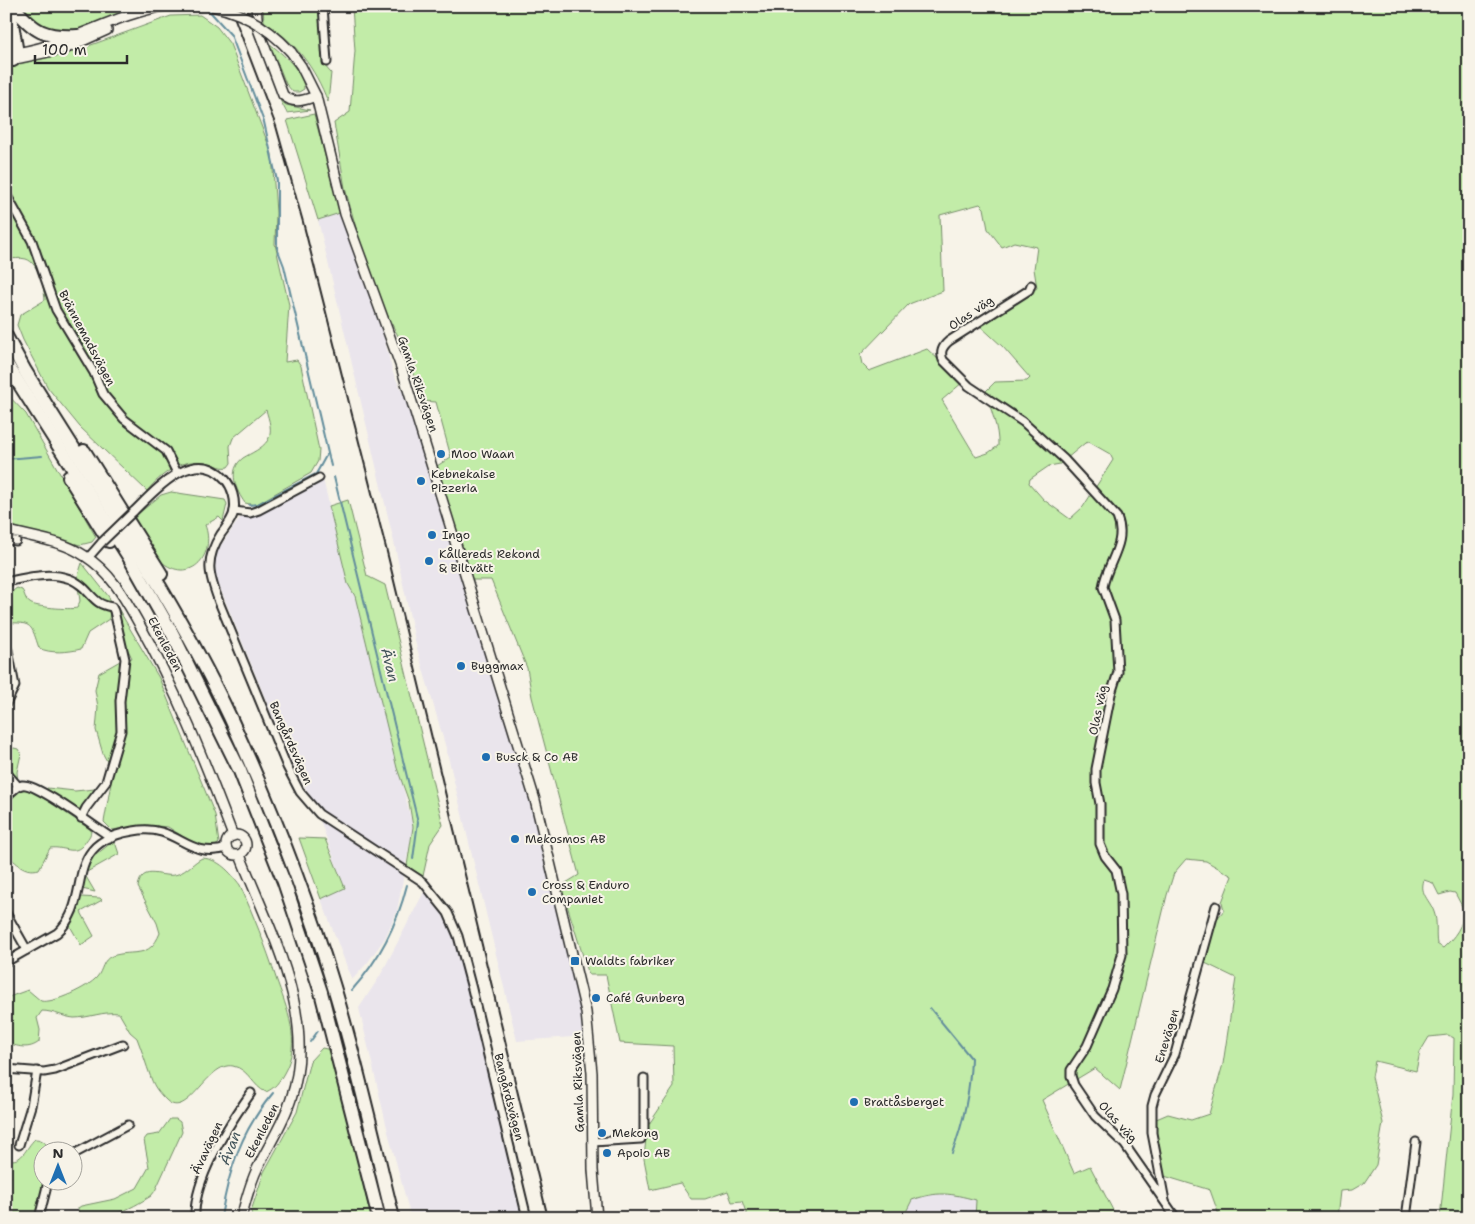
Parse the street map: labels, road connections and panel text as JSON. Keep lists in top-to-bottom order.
{
  "streets": {
    "street": [
      "Olas väg",
      "Brännemadsvägen",
      "Gamla Riksvägen",
      "Ekenleden",
      "Bangårdsvägen",
      "Enevägen",
      "Ävavägen"
    ]
  },
  "crossings": [
    ["Olas väg", "Enevägen"]
  ],
  "water": ["Ävan"],
  "places": {
    "other": [
      "Moo Waan",
      "Kebnekaise Pizzeria",
      "Ingo",
      "Kållereds Rekond & Biltvätt",
      "Byggmax",
      "Busck & Co AB",
      "Mekosmos AB",
      "Cross & Enduro Companiet",
      "Café Gunberg",
      "Brattåsberget",
      "Mekong",
      "Apoio AB"
    ],
    "transit": ["Waldts fabriker"]
  },
  "scale_bar": "100 m",
  "north": "top"
}
